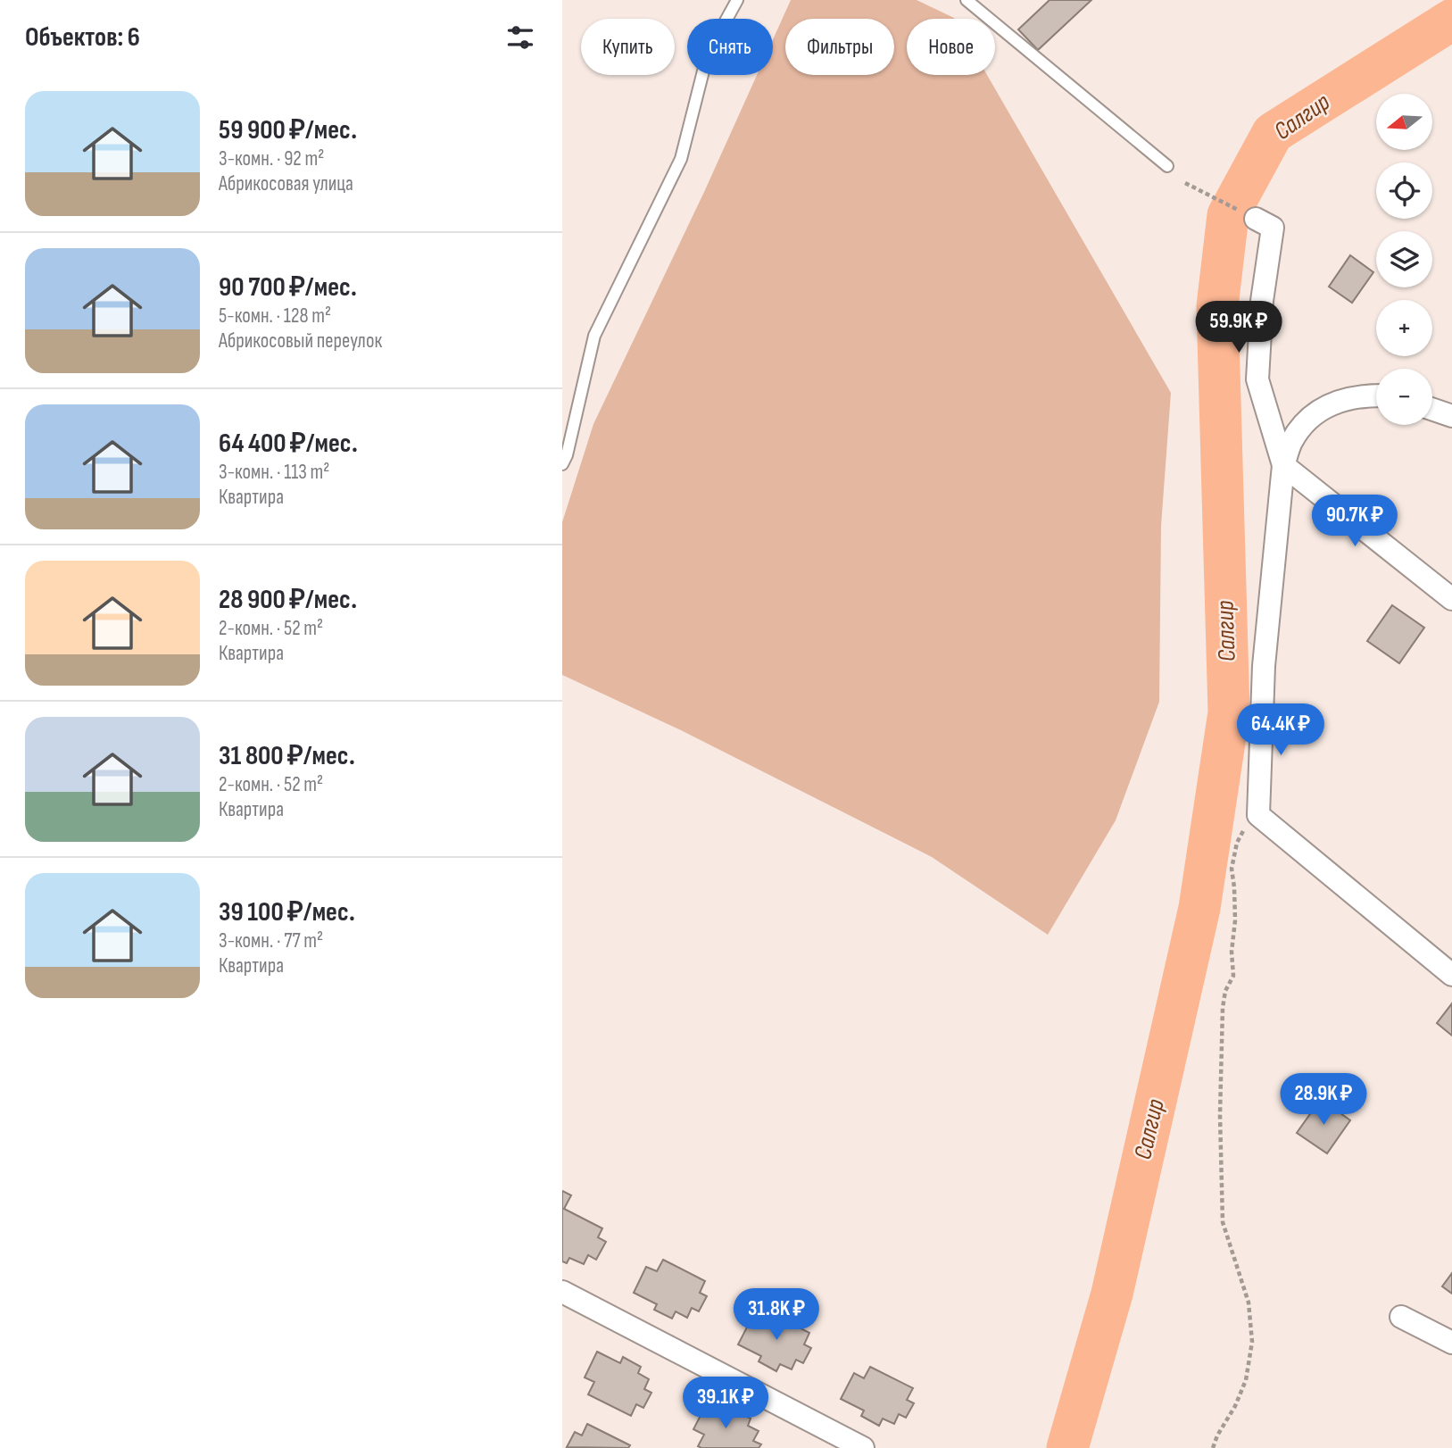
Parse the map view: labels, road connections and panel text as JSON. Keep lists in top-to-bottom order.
{
  "water": ["Салгир"],
  "north": "left",
  "page": {
    "heading": "Объектов: 6",
    "chip": [
      "Купить",
      "Снять",
      "Фильтры",
      "Новое"
    ],
    "list": [
      {
        "name": "59 900 ₽/мес.",
        "note": "3-комн. · 92 m² · Абрикосовая улица"
      },
      {
        "name": "90 700 ₽/мес.",
        "note": "5-комн. · 128 m² · Абрикосовый переулок"
      },
      {
        "name": "64 400 ₽/мес.",
        "note": "3-комн. · 113 m² · Квартира"
      },
      {
        "name": "28 900 ₽/мес.",
        "note": "2-комн. · 52 m² · Квартира"
      },
      {
        "name": "31 800 ₽/мес.",
        "note": "2-комн. · 52 m² · Квартира"
      },
      {
        "name": "39 100 ₽/мес.",
        "note": "3-комн. · 77 m² · Квартира"
      }
    ],
    "map_buttons": ["+", "−"],
    "price": [
      "59.9K ₽",
      "90.7K ₽",
      "64.4K ₽",
      "28.9K ₽",
      "31.8K ₽",
      "39.1K ₽"
    ]
  }
}
